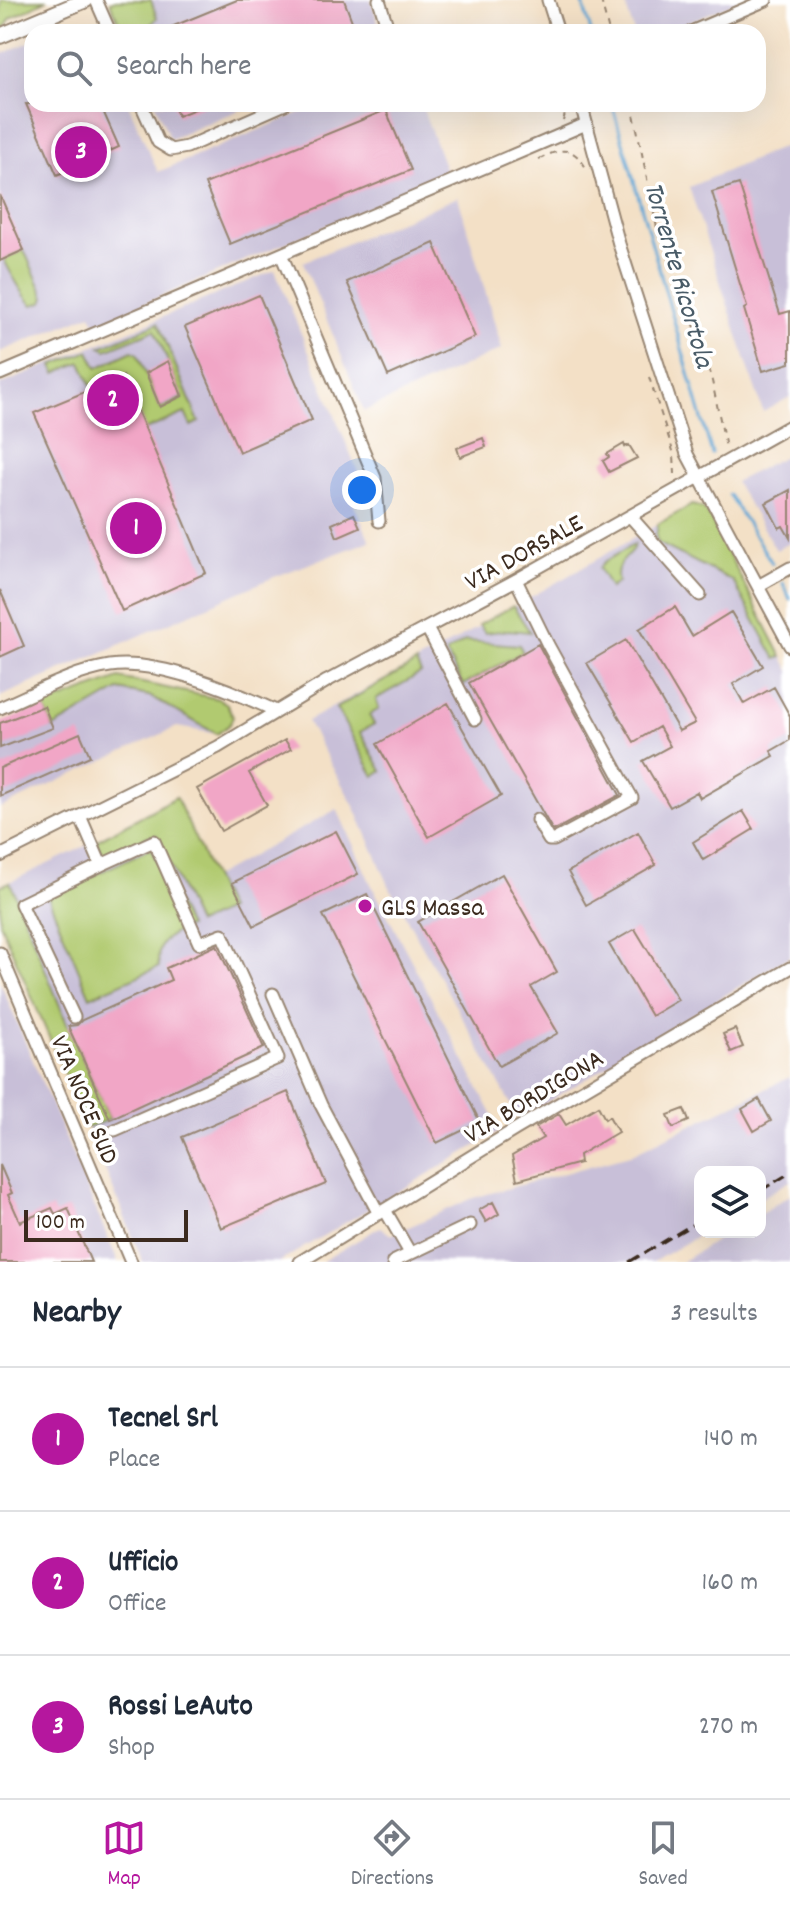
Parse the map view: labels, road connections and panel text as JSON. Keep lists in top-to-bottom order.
{
  "streets": {
    "street": ["VIA DORSALE", "VIA BORDIGONA", "VIA NOCE SUD"]
  },
  "water": ["Torrente Ricortola"],
  "places": ["GLS Massa"],
  "scale_bar": "100 m",
  "page": {
    "search": "Search here",
    "pins": ["3", "2", "1"],
    "scale": "100 m",
    "heading": ["Nearby", "3 results"],
    "list": [
      {
        "mark": "1",
        "name": "Tecnel Srl",
        "note": "Place",
        "value": "140 m"
      },
      {
        "mark": "2",
        "name": "Ufficio",
        "note": "Office",
        "value": "160 m"
      },
      {
        "mark": "3",
        "name": "Rossi LeAuto",
        "note": "Shop",
        "value": "270 m"
      }
    ],
    "nav": ["Map", "Directions", "Saved"]
  }
}
